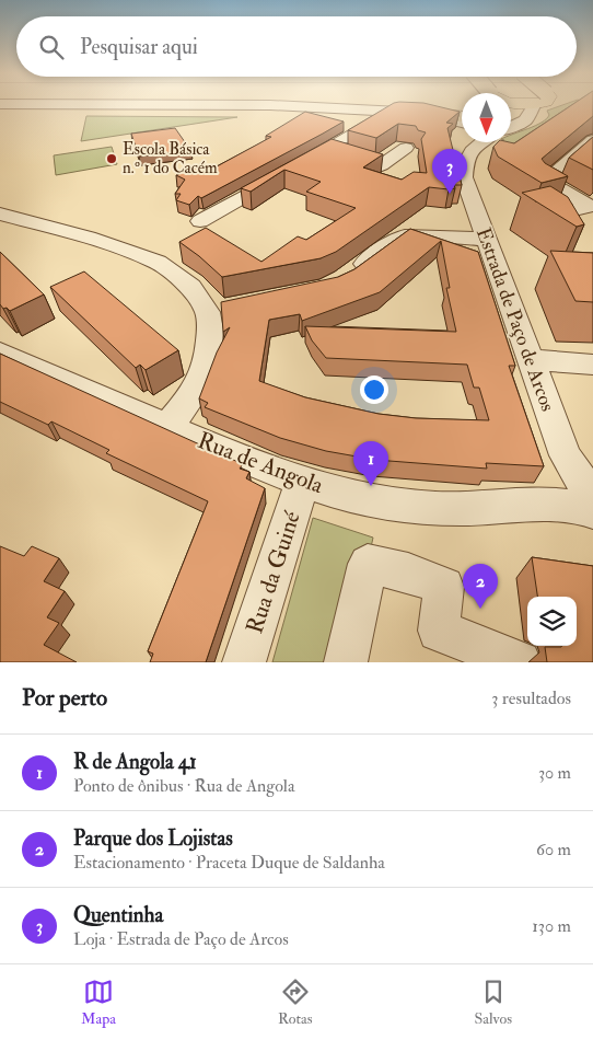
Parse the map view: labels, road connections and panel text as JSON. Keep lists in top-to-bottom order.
{
  "streets": {
    "street": ["Estrada de Paço de Arcos", "Rua de Angola", "Rua da Guiné"]
  },
  "crossings": [
    ["Rua de Angola", "Rua da Guiné"]
  ],
  "places": ["Escola Básica n.º 1 do Cacém"],
  "north": "bottom",
  "page": {
    "search": "Pesquisar aqui",
    "pins": ["3", "1", "2"],
    "heading": ["Por perto", "3 resultados"],
    "list": [
      {
        "mark": "1",
        "name": "R de Angola 41",
        "note": "Ponto de ônibus · Rua de Angola",
        "value": "30 m"
      },
      {
        "mark": "2",
        "name": "Parque dos Lojistas",
        "note": "Estacionamento · Praceta Duque de Saldanha",
        "value": "60 m"
      },
      {
        "mark": "3",
        "name": "Quentinha",
        "note": "Loja · Estrada de Paço de Arcos",
        "value": "130 m"
      }
    ],
    "nav": ["Mapa", "Rotas", "Salvos"]
  }
}
